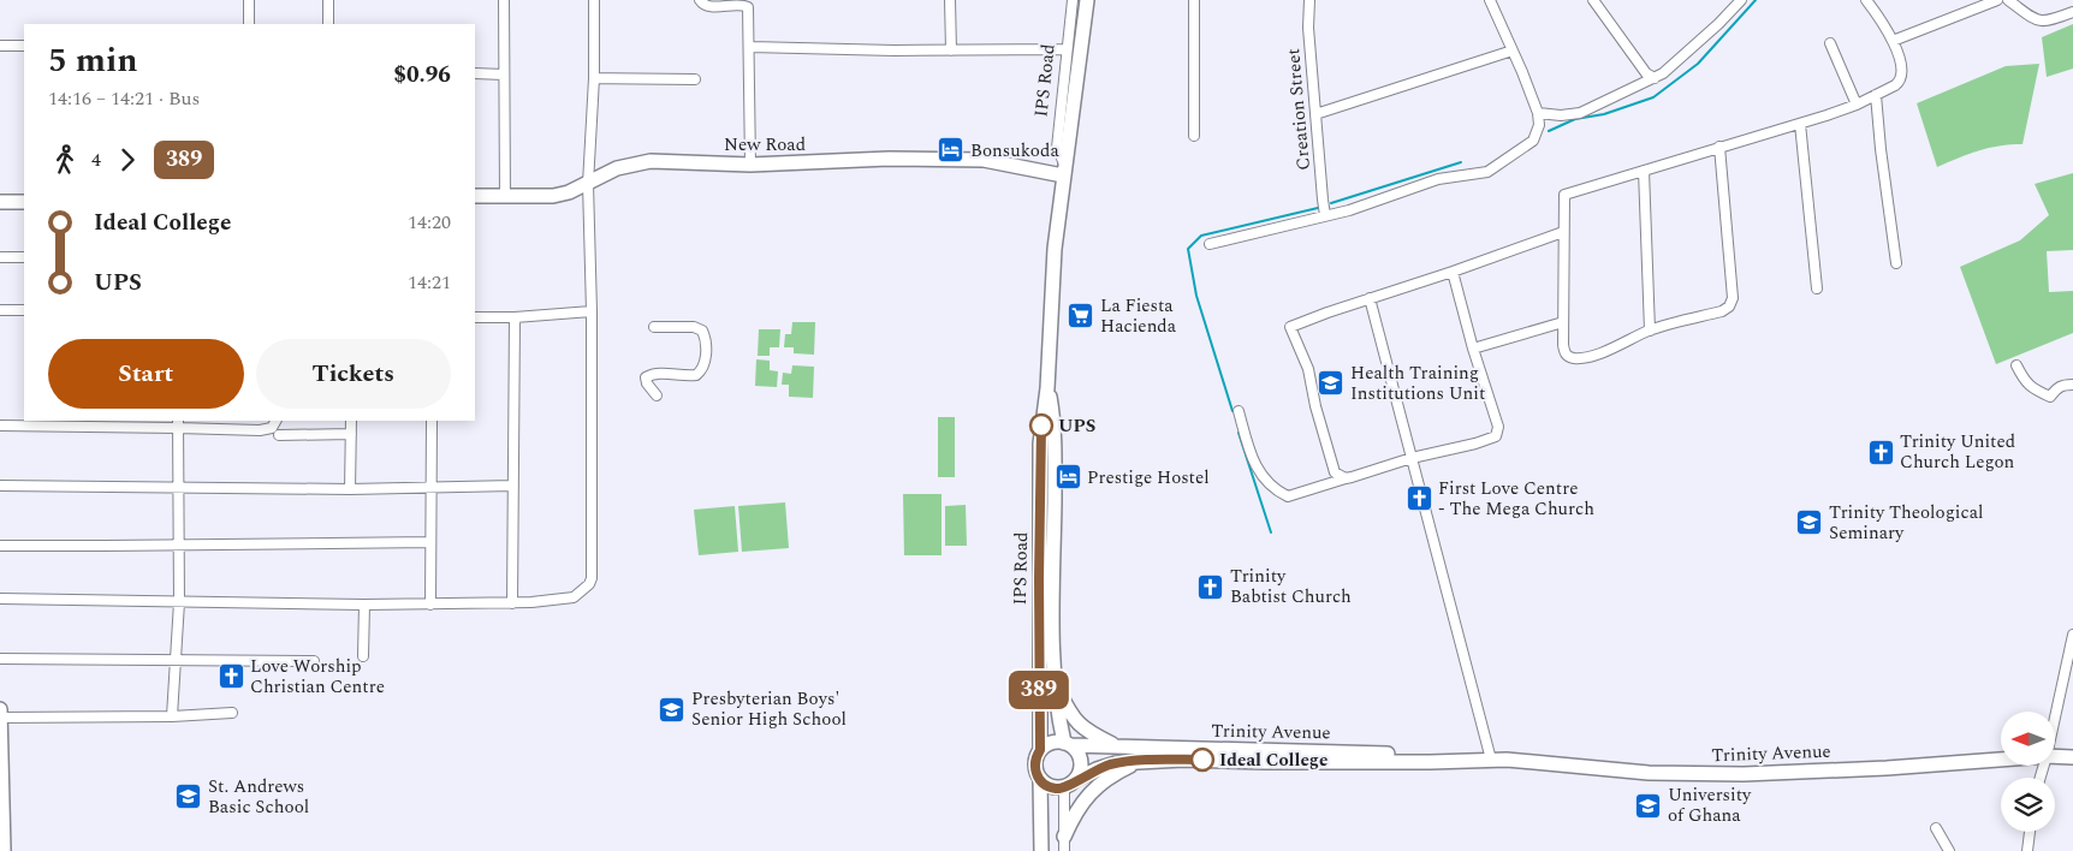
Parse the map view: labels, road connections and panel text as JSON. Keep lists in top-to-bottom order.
{
  "streets": {
    "street": [
      "IPS Road",
      "Creation Street",
      "New Road",
      "Trinity Avenue"
    ]
  },
  "crossings": [
    ["IPS Road", "New Road"],
    ["IPS Road", "Trinity Avenue"]
  ],
  "places": {
    "hotel": ["Bonsukoda", "Prestige Hostel"],
    "supermarket": ["La Fiesta Hacienda"],
    "school or university": [
      "Health Training Institutions Unit",
      "Trinity Theological Seminary",
      "Presbyterian Boys' Senior High School",
      "St. Andrews Basic School",
      "University of Ghana"
    ],
    "other": ["UPS", "Ideal College"],
    "church": [
      "Trinity United Church Legon",
      "First Love Centre - The Mega Church",
      "Trinity Babtist Church",
      "Love Worship Christian Centre"
    ]
  },
  "lines": ["bus line 389"],
  "north": "left",
  "page": {
    "on_map": "389",
    "heading": ["5 min", "14:16 – 14:21 · Bus", "$0.96"],
    "legs": ["4", "389"],
    "list": [
      {
        "name": "Ideal College",
        "value": "14:20"
      },
      {
        "name": "UPS",
        "value": "14:21"
      }
    ],
    "buttons": ["Start", "Tickets"]
  }
}
